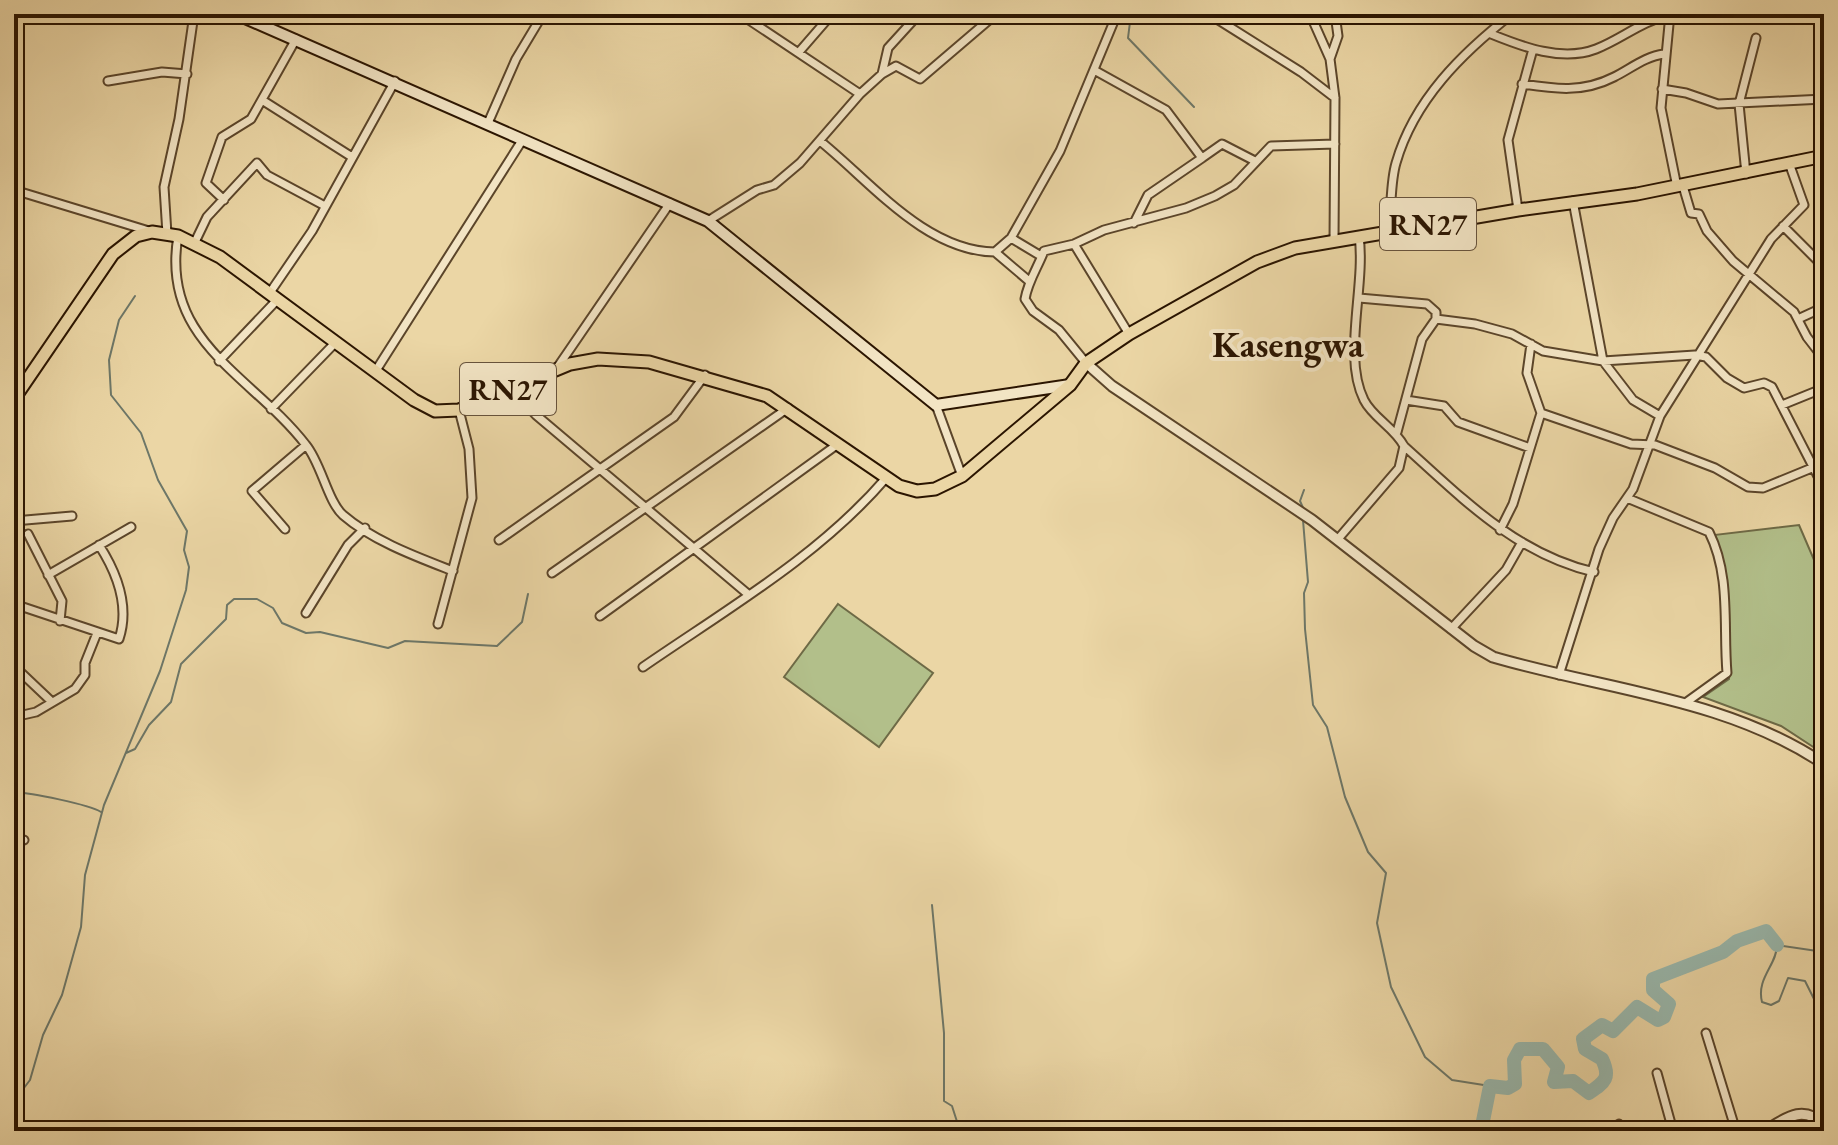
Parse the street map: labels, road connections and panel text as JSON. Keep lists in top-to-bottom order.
{
  "streets": {
    "main road": ["RN27"]
  },
  "districts": ["Kasengwa"]
}
